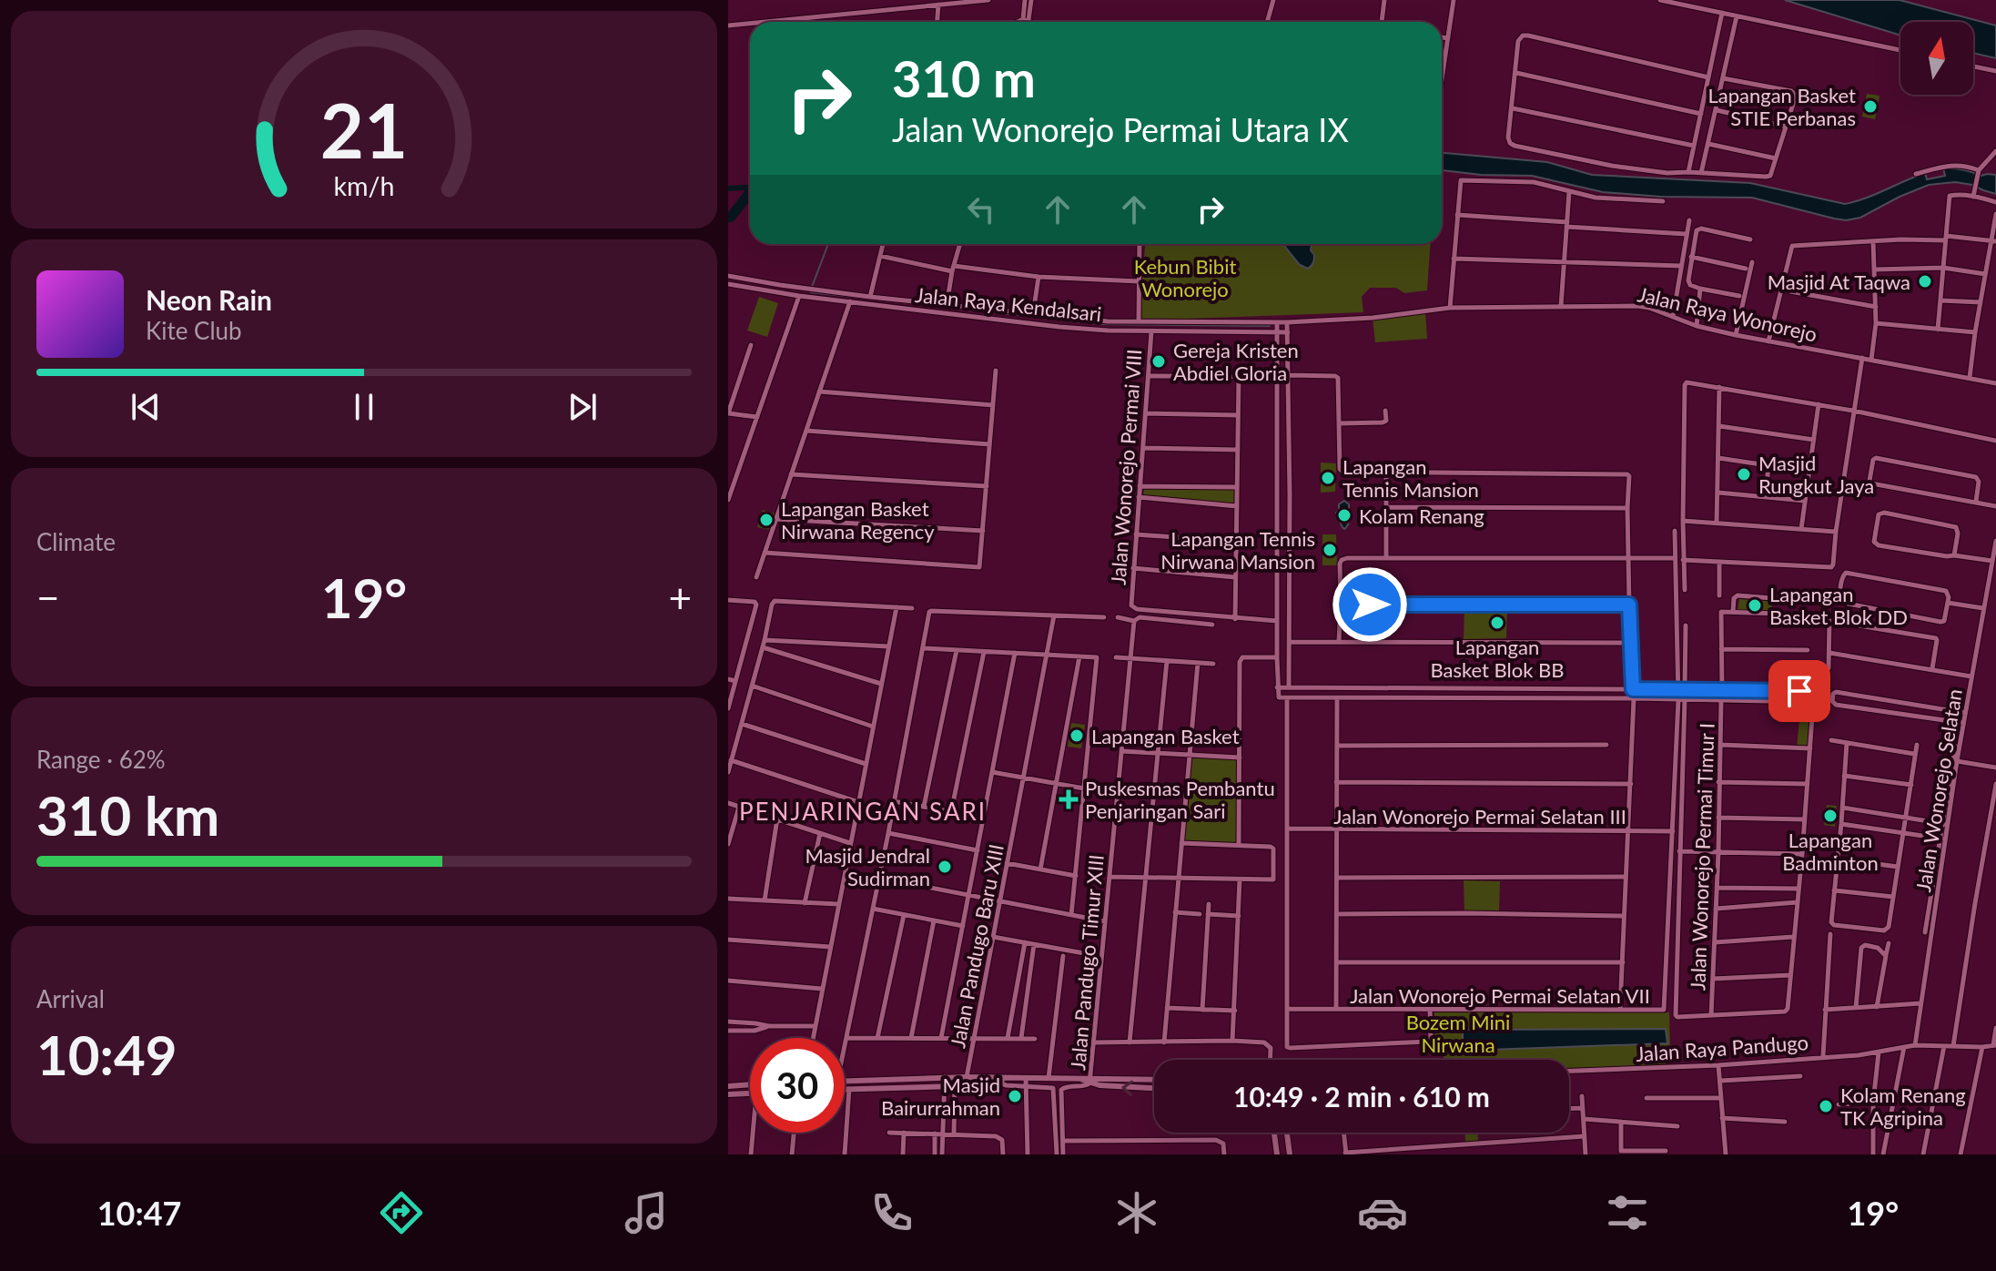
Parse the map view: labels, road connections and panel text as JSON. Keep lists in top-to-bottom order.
{
  "streets": {
    "street": [
      "Jalan Raya Kendalsari",
      "Jalan Raya Wonorejo",
      "Jalan Wonorejo Permai VIII",
      "Jalan Wonorejo Selatan",
      "Jalan Wonorejo Permai Selatan III",
      "Jalan Wonorejo Permai Timur I",
      "Jalan Pandugo Baru XIII",
      "Jalan Pandugo Timur XIII",
      "Jalan Wonorejo Permai Selatan VII",
      "Jalan Raya Pandugo"
    ]
  },
  "crossings": [
    ["Jalan Raya Kendalsari", "Jalan Raya Wonorejo"],
    ["Jalan Raya Kendalsari", "Jalan Wonorejo Permai VIII"],
    ["Jalan Wonorejo Selatan", "Jalan Raya Pandugo"],
    ["Jalan Wonorejo Permai Selatan III", "Jalan Wonorejo Permai Selatan VII"]
  ],
  "districts": ["PENJARINGAN SARI"],
  "parks": ["Kebun Bibit Wonorejo", "Bozem Mini Nirwana"],
  "places": {
    "other": [
      "Lapangan Basket STIE Perbanas",
      "Masjid At Taqwa",
      "Gereja Kristen Abdiel Gloria",
      "Masjid Rungkut Jaya",
      "Lapangan Tennis Mansion",
      "Kolam Renang",
      "Lapangan Basket Nirwana Regency",
      "Lapangan Tennis Nirwana Mansion",
      "Lapangan Basket Blok DD",
      "Lapangan Basket Blok BB",
      "Lapangan Basket",
      "Lapangan Badminton",
      "Masjid Jendral Sudirman",
      "Masjid Bairurrahman",
      "Kolam Renang TK Agripina"
    ],
    "health": ["Puskesmas Pembantu Penjaringan Sari"]
  },
  "north": "top",
  "page": {
    "turn": ["310 m", "Jalan Wonorejo Permai Utara IX"],
    "song": ["Neon Rain", "Kite Club"],
    "tile": [
      "Climate",
      ["Range · 62%", "310 km"],
      ["Arrival", "10:49"]
    ],
    "heat": ["−", "19°", "+"],
    "limit": "30",
    "trip": "10:49 · 2 min · 610 m",
    "tabs": ["10:47", "19°"],
    "gauge": ["21", "km/h"]
  }
}
